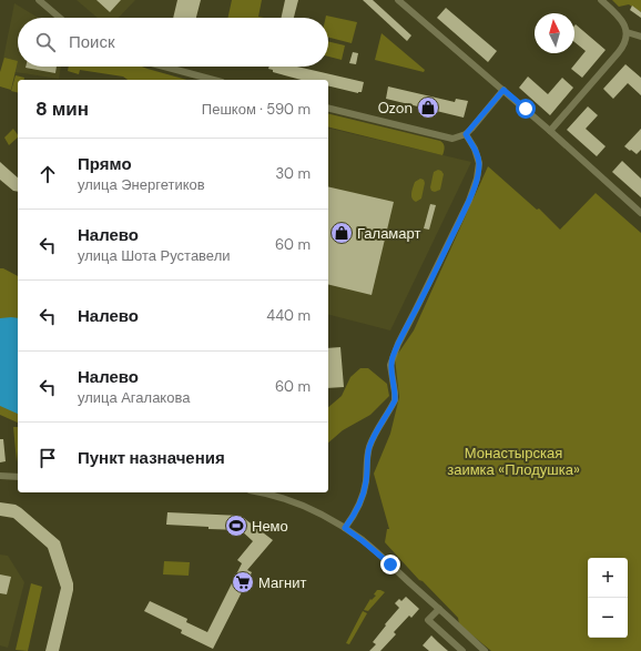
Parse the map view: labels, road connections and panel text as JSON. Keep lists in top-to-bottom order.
{
  "parks": ["Монастырская заимка «Плодушка»"],
  "places": {
    "shop": ["Ozon", "Галамарт"],
    "sports": ["Немо"],
    "supermarket": ["Магнит"]
  },
  "north": "top",
  "page": {
    "search": "Поиск",
    "heading": ["8 мин", "Пешком · 590 m"],
    "list": [
      ["Прямо", "улица Энергетиков", "30 m"],
      ["Налево", "улица Шота Руставели", "60 m"],
      ["Налево", "440 m"],
      ["Налево", "улица Агалакова", "60 m"],
      "Пункт назначения"
    ],
    "map_buttons": ["+", "−"]
  }
}
